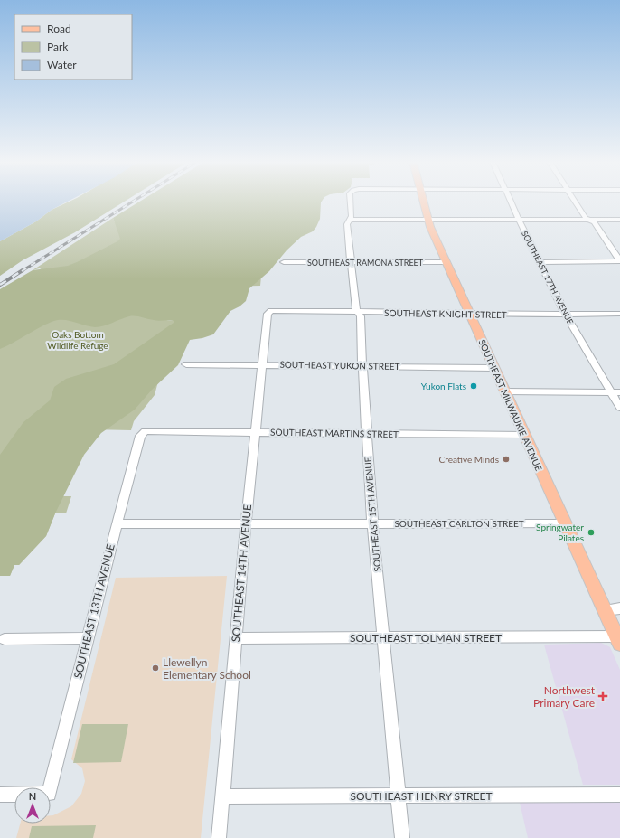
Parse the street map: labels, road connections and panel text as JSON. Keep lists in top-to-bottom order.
{
  "streets": {
    "main road": ["SOUTHEAST MILWAUKIE AVENUE"],
    "street": [
      "SOUTHEAST RAMONA STREET",
      "SOUTHEAST 17TH AVENUE",
      "SOUTHEAST KNIGHT STREET",
      "SOUTHEAST YUKON STREET",
      "SOUTHEAST MARTINS STREET",
      "SOUTHEAST 15TH AVENUE",
      "SOUTHEAST CARLTON STREET",
      "SOUTHEAST 14TH AVENUE",
      "SOUTHEAST 13TH AVENUE",
      "SOUTHEAST TOLMAN STREET",
      "SOUTHEAST HENRY STREET"
    ]
  },
  "crossings": [
    ["SOUTHEAST RAMONA STREET", "SOUTHEAST MILWAUKIE AVENUE"],
    ["SOUTHEAST RAMONA STREET", "SOUTHEAST 15TH AVENUE"],
    ["SOUTHEAST 17TH AVENUE", "SOUTHEAST KNIGHT STREET"],
    ["SOUTHEAST KNIGHT STREET", "SOUTHEAST MILWAUKIE AVENUE"],
    ["SOUTHEAST KNIGHT STREET", "SOUTHEAST 15TH AVENUE"],
    ["SOUTHEAST KNIGHT STREET", "SOUTHEAST 14TH AVENUE"],
    ["SOUTHEAST YUKON STREET", "SOUTHEAST MILWAUKIE AVENUE"],
    ["SOUTHEAST YUKON STREET", "SOUTHEAST 15TH AVENUE"],
    ["SOUTHEAST YUKON STREET", "SOUTHEAST 14TH AVENUE"],
    ["SOUTHEAST MILWAUKIE AVENUE", "SOUTHEAST MARTINS STREET"],
    ["SOUTHEAST MILWAUKIE AVENUE", "SOUTHEAST CARLTON STREET"],
    ["SOUTHEAST MILWAUKIE AVENUE", "SOUTHEAST TOLMAN STREET"],
    ["SOUTHEAST MARTINS STREET", "SOUTHEAST 15TH AVENUE"],
    ["SOUTHEAST MARTINS STREET", "SOUTHEAST 14TH AVENUE"],
    ["SOUTHEAST MARTINS STREET", "SOUTHEAST 13TH AVENUE"],
    ["SOUTHEAST 15TH AVENUE", "SOUTHEAST CARLTON STREET"],
    ["SOUTHEAST 15TH AVENUE", "SOUTHEAST TOLMAN STREET"],
    ["SOUTHEAST 15TH AVENUE", "SOUTHEAST HENRY STREET"],
    ["SOUTHEAST CARLTON STREET", "SOUTHEAST 14TH AVENUE"],
    ["SOUTHEAST CARLTON STREET", "SOUTHEAST 13TH AVENUE"],
    ["SOUTHEAST 14TH AVENUE", "SOUTHEAST TOLMAN STREET"],
    ["SOUTHEAST 14TH AVENUE", "SOUTHEAST HENRY STREET"]
  ],
  "parks": ["Oaks Bottom Wildlife Refuge"],
  "places": {
    "other": [
      "Yukon Flats",
      "Creative Minds",
      "Springwater Pilates",
      "Llewellyn Elementary School"
    ],
    "health": ["Northwest Primary Care"]
  },
  "legend": ["Road", "Park", "Water"],
  "north": "top"
}
